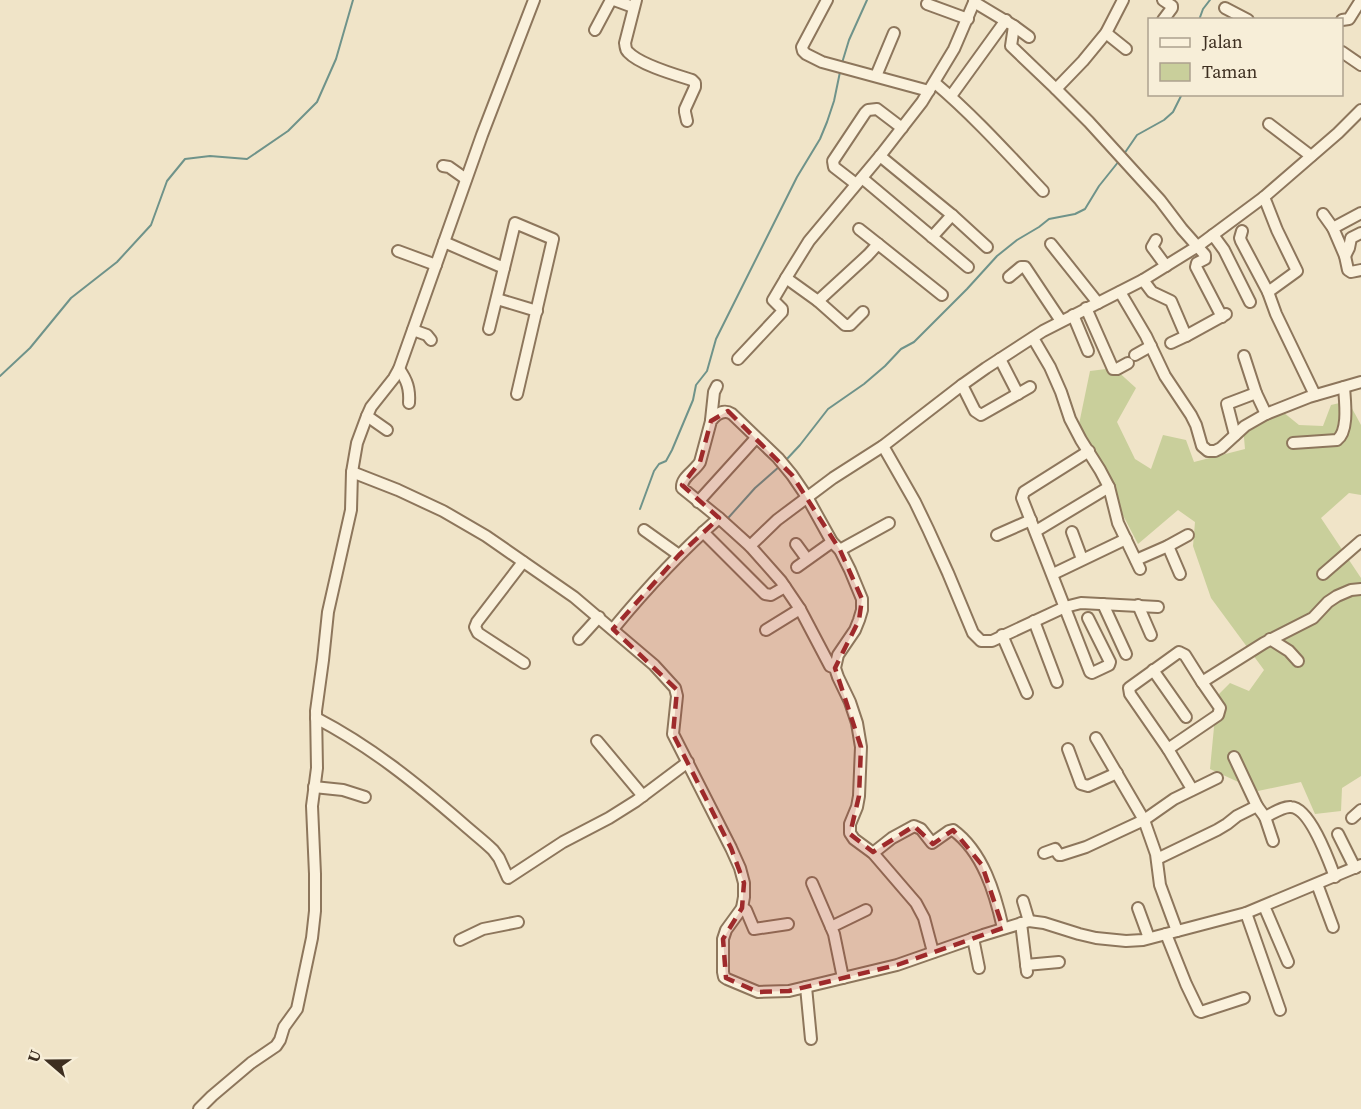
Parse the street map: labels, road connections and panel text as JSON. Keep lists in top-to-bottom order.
{
  "legend": ["Jalan", "Taman"],
  "north": "left"
}
